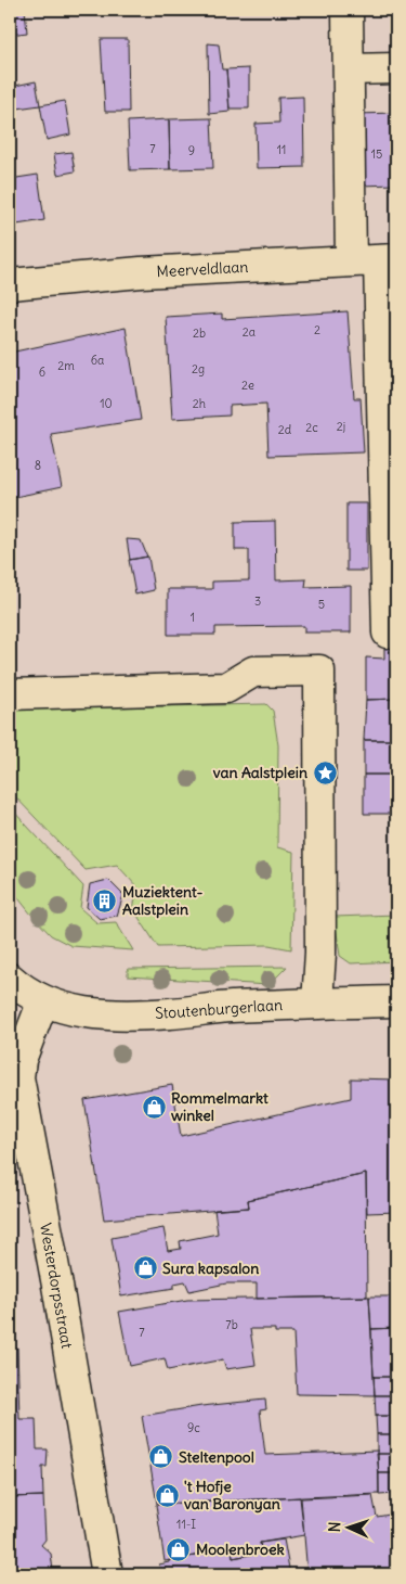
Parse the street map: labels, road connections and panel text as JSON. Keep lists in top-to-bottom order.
{
  "streets": {
    "street": ["Meerveldlaan", "Stoutenburgerlaan", "Westerdorpsstraat"]
  },
  "crossings": [
    ["Stoutenburgerlaan", "Westerdorpsstraat"]
  ],
  "places": {
    "place": ["van Aalstplein"],
    "building": ["Muziektent- Aalstplein"],
    "shop": [
      "Rommelmarkt winkel",
      "Sura kapsalon",
      "Steltenpool",
      "'t Hofje van Baronyan",
      "Moolenbroek"
    ]
  },
  "house_numbers": [
    "7",
    "11",
    "9",
    "15",
    "2",
    "2a",
    "2b",
    "6a",
    "2m",
    "2g",
    "6",
    "2e",
    "10",
    "2h",
    "2j",
    "2c",
    "2d",
    "8",
    "3",
    "5",
    "1",
    "7b",
    "7",
    "9c",
    "11-I"
  ],
  "north": "left"
}
